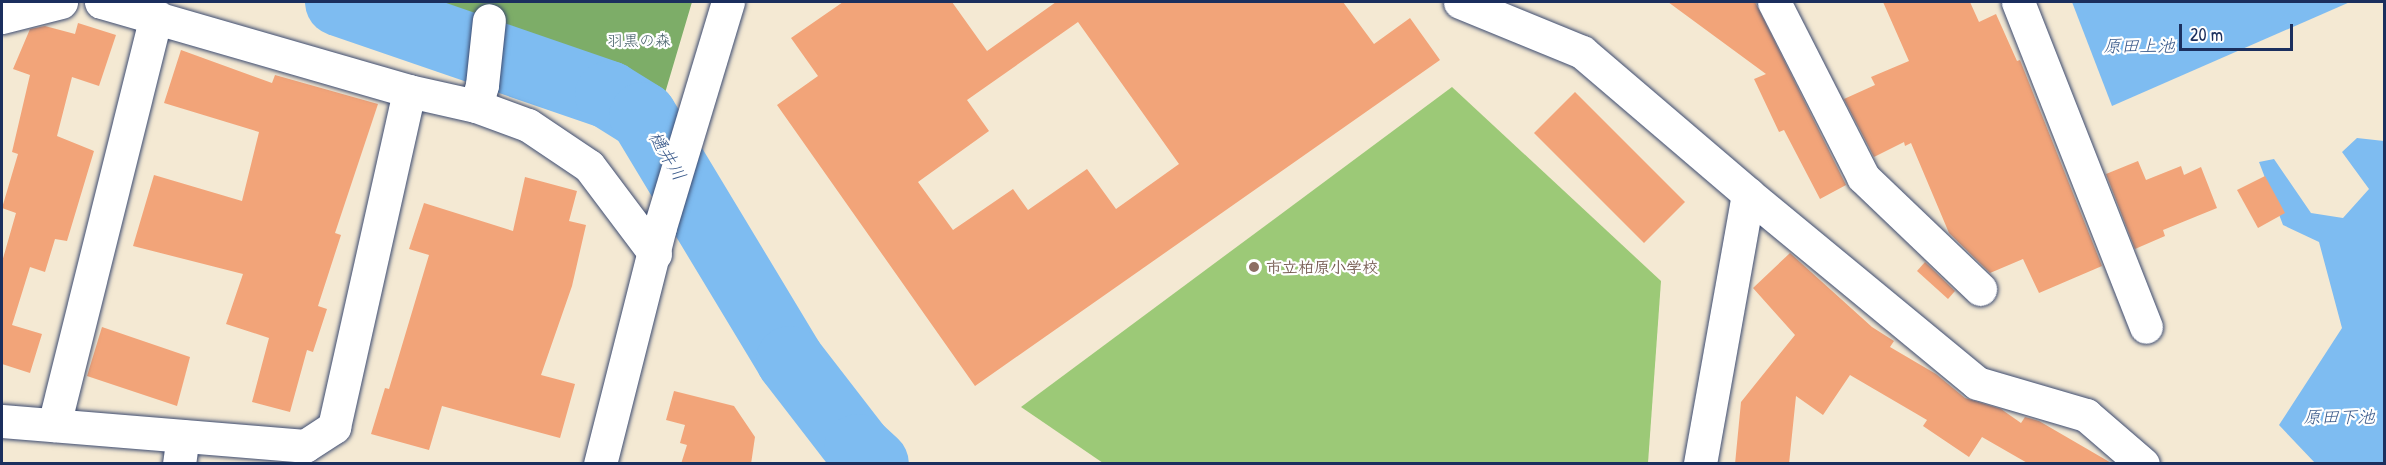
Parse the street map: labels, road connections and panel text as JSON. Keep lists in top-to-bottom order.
{
  "water": ["原田上池", "樋井川", "原田下池"],
  "parks": ["羽黒の森"],
  "places": ["市立柏原小学校"],
  "scale_bar": "20 m"
}
